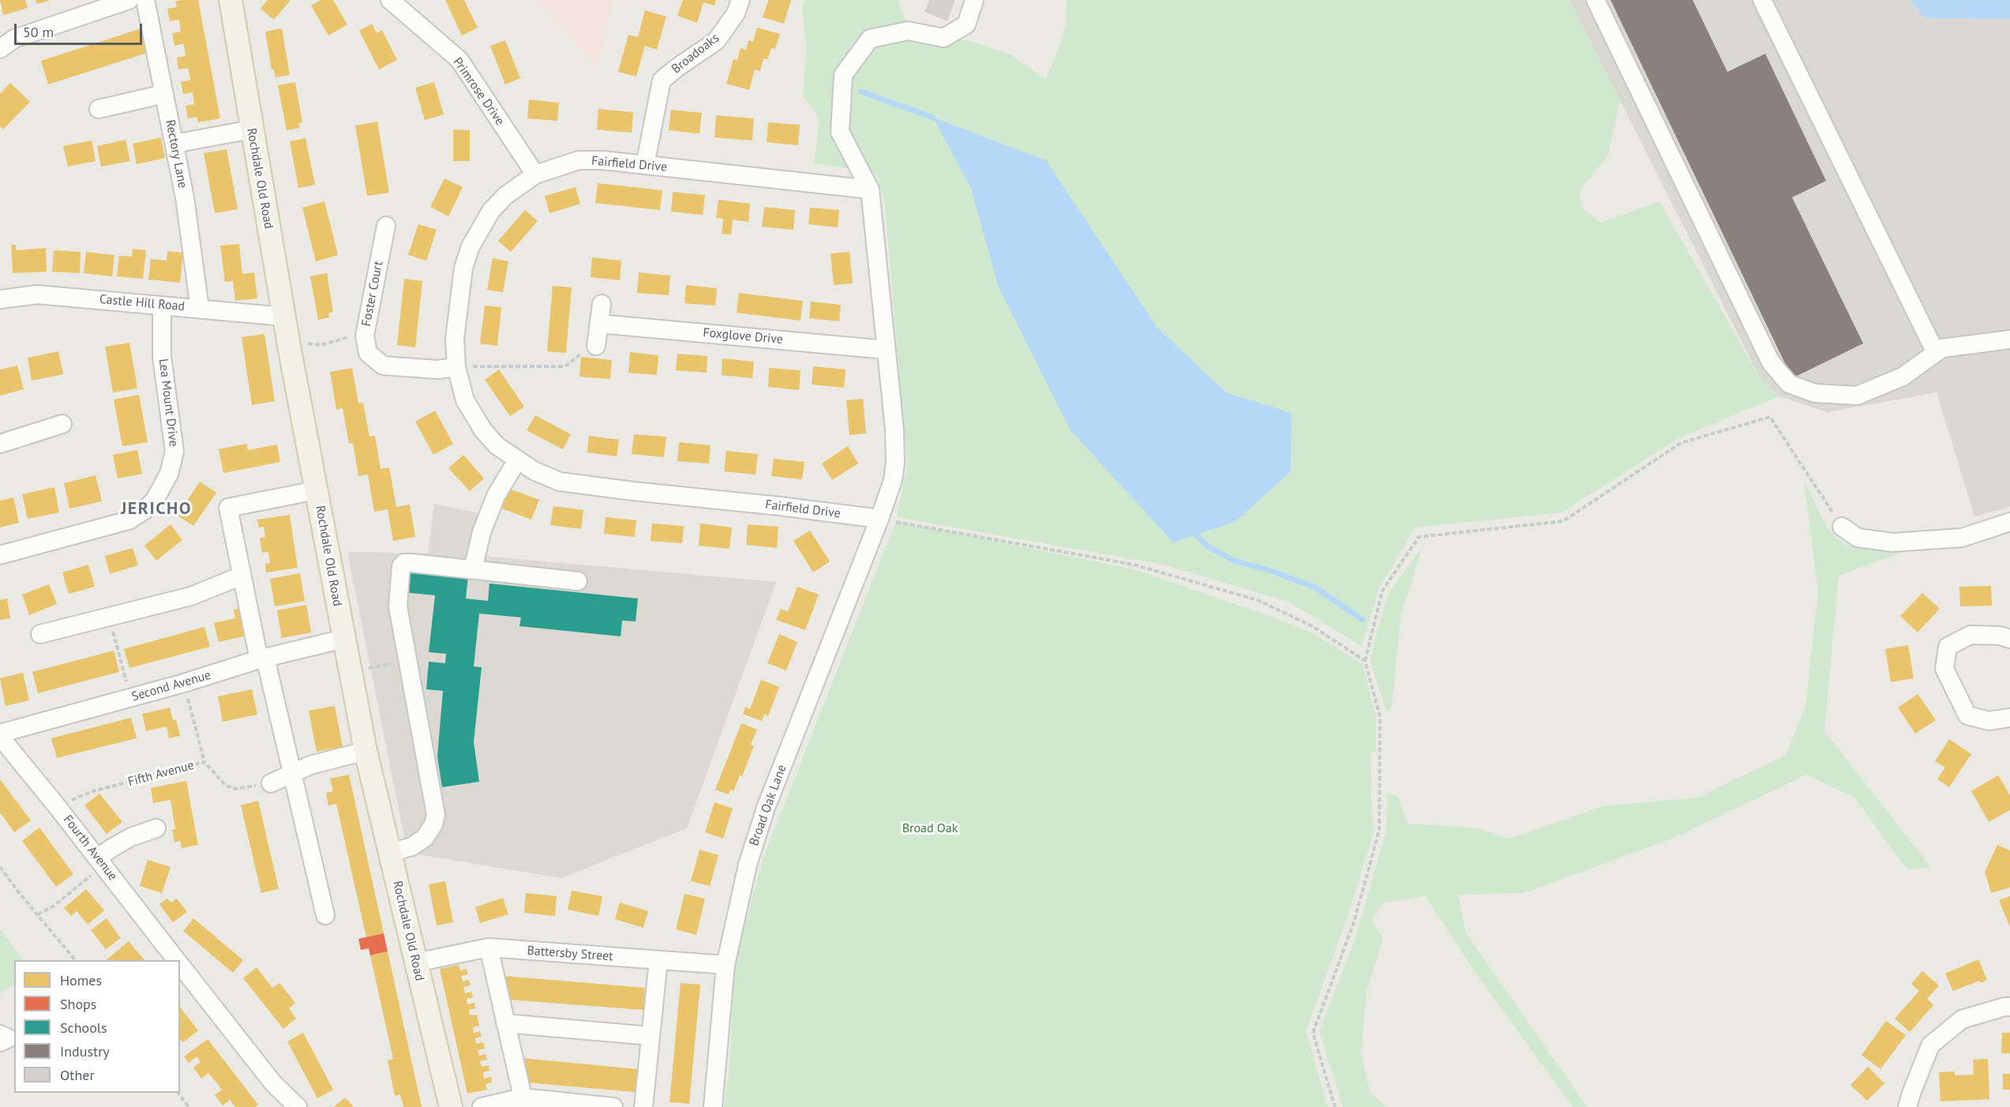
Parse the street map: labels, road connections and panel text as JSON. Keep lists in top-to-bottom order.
{
  "streets": {
    "main road": ["Rochdale Old Road"],
    "street": [
      "Broadoaks",
      "Primrose Drive",
      "Rectory Lane",
      "Fairfield Drive",
      "Foster Court",
      "Castle Hill Road",
      "Foxglove Drive",
      "Lea Mount Drive",
      "Second Avenue",
      "Broad Oak Lane",
      "Fourth Avenue",
      "Battersby Street"
    ],
    "path": ["Fifth Avenue"]
  },
  "crossings": [
    ["Broadoaks", "Fairfield Drive"],
    ["Primrose Drive", "Fairfield Drive"],
    ["Rectory Lane", "Castle Hill Road"],
    ["Fairfield Drive", "Foster Court"],
    ["Fairfield Drive", "Broad Oak Lane"],
    ["Rochdale Old Road", "Castle Hill Road"],
    ["Rochdale Old Road", "Second Avenue"],
    ["Rochdale Old Road", "Battersby Street"],
    ["Castle Hill Road", "Lea Mount Drive"],
    ["Second Avenue", "Fourth Avenue"],
    ["Fifth Avenue", "Fourth Avenue"],
    ["Broad Oak Lane", "Battersby Street"]
  ],
  "districts": ["JERICHO"],
  "parks": ["Broad Oak"],
  "legend": [
    "Homes",
    "Shops",
    "Schools",
    "Industry",
    "Other"
  ],
  "scale_bar": "50 m"
}
